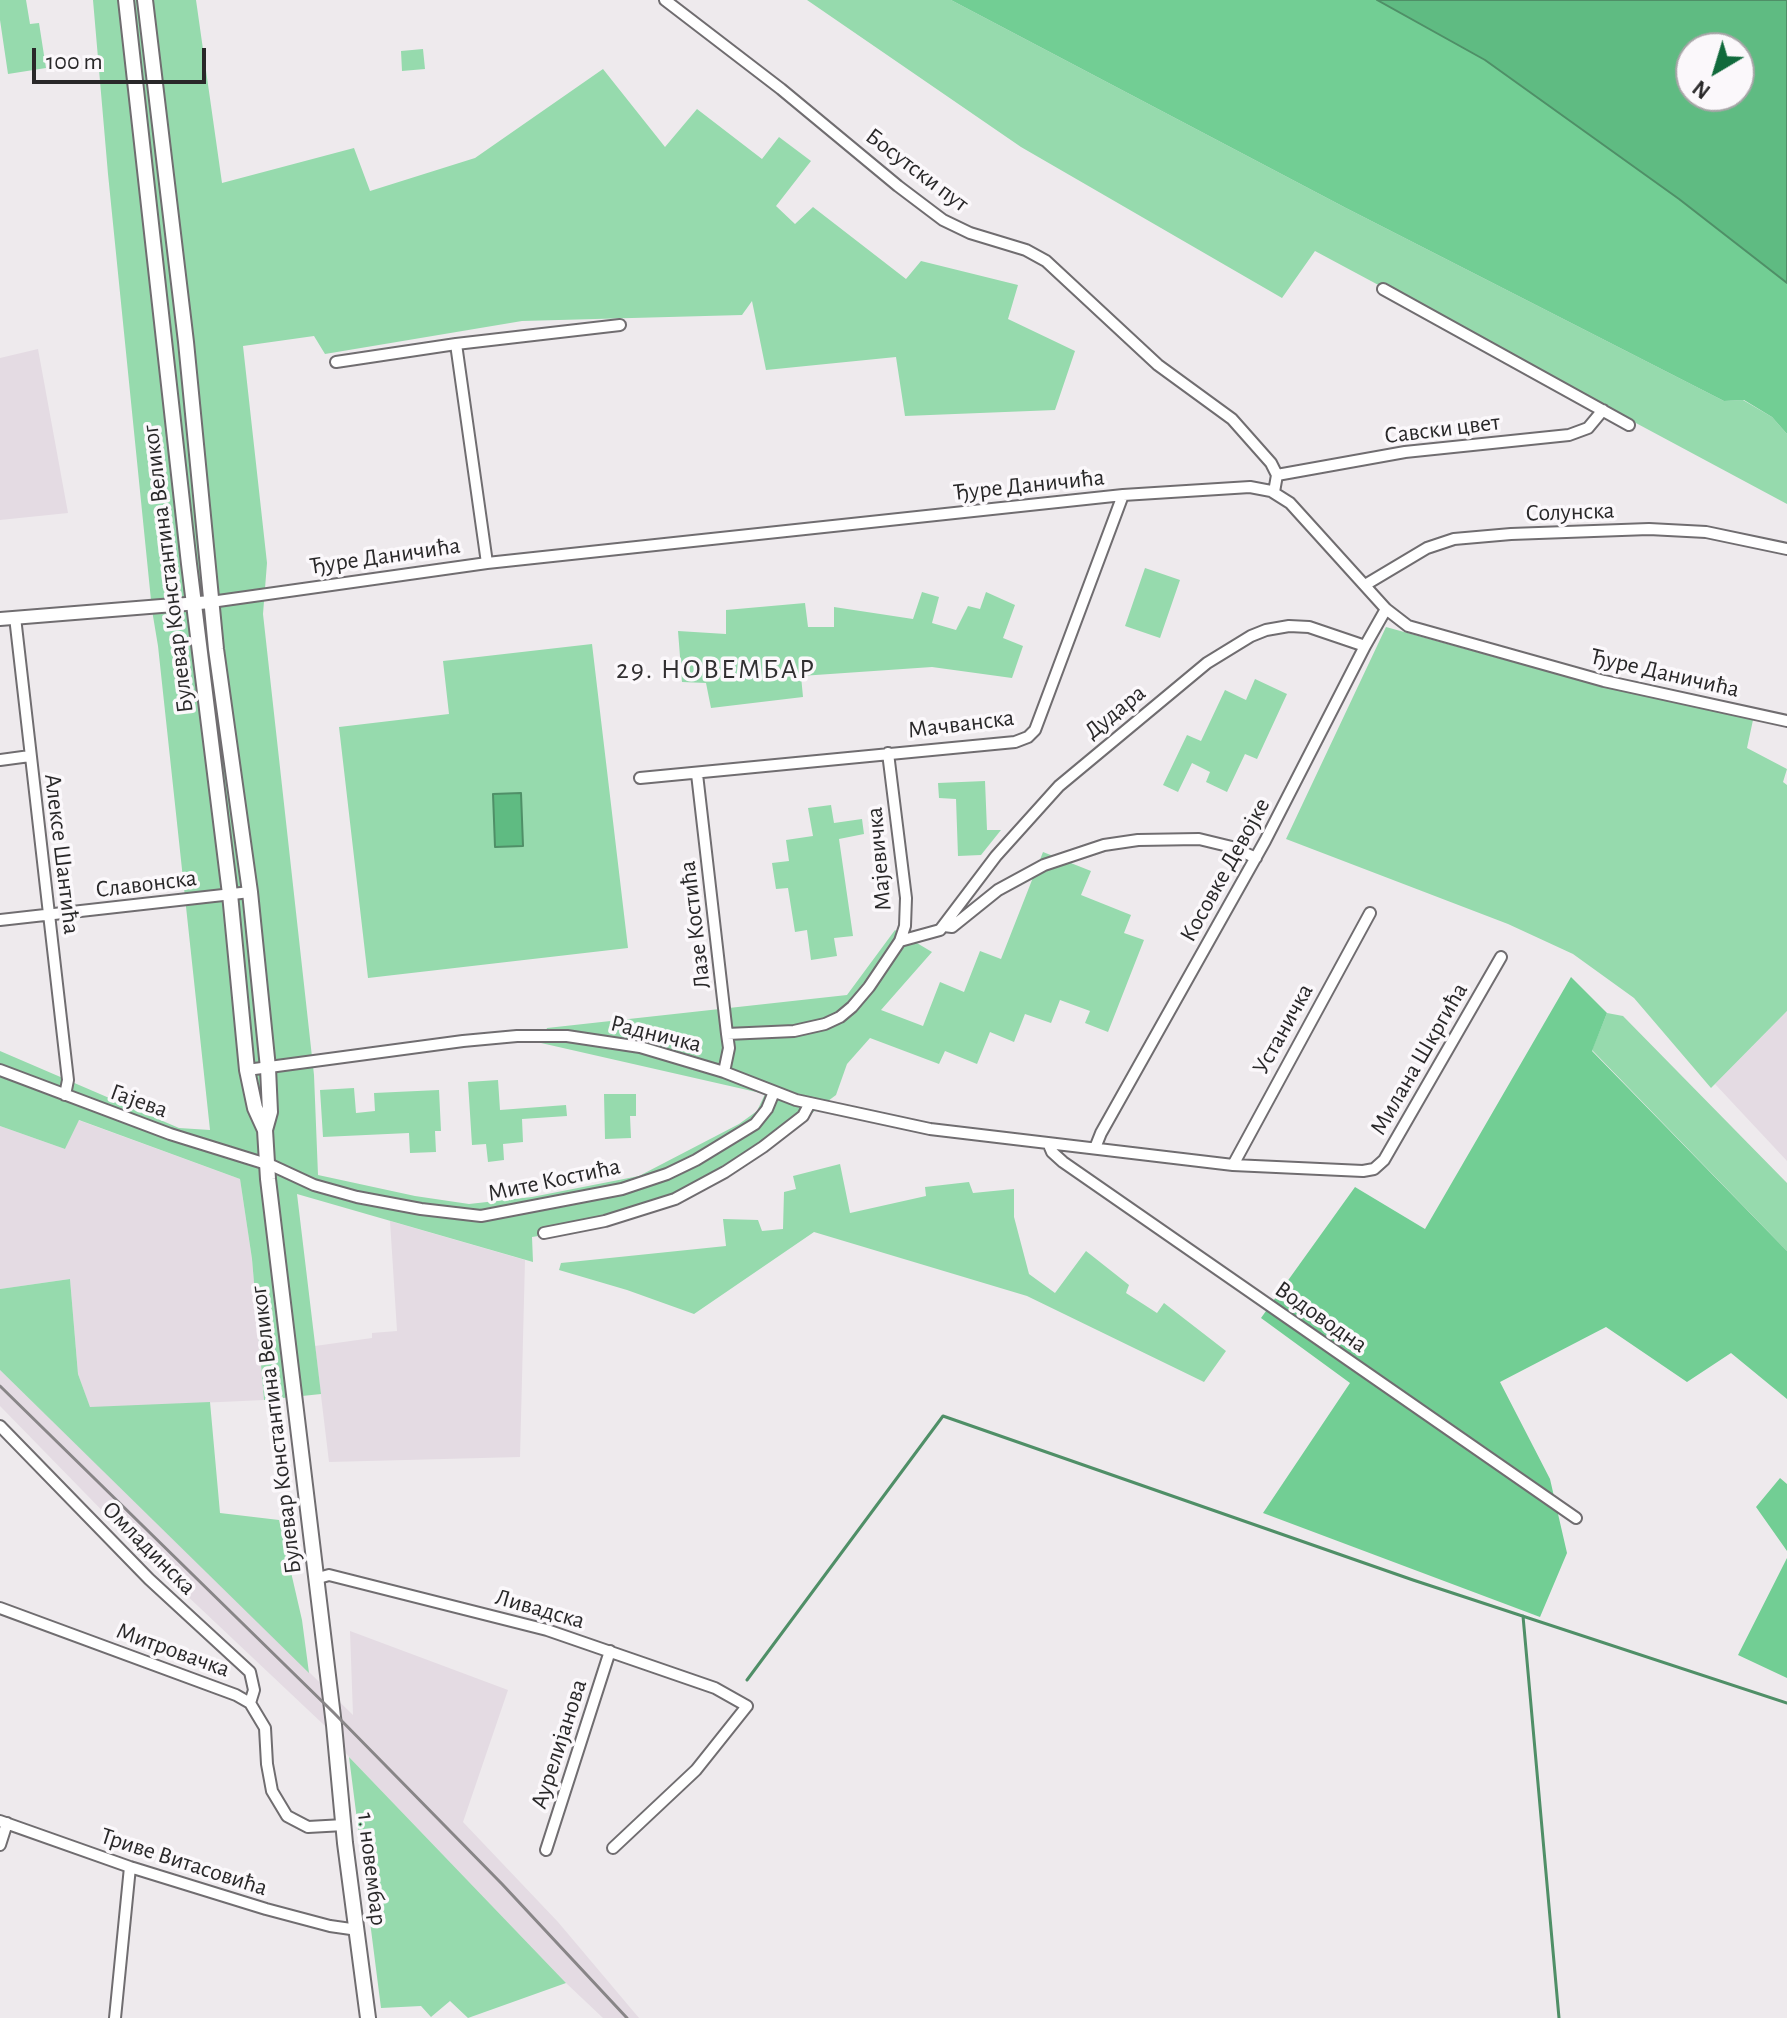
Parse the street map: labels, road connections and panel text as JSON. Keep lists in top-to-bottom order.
{
  "streets": {
    "main road": ["Булевар Константина Великог", "1. новембар"],
    "street": [
      "Босутски пут",
      "Савски цвет",
      "Ђуре Даничића",
      "Солунска",
      "Дудара",
      "Мачванска",
      "Алексе Шантића",
      "Мајевичка",
      "Косовке Девојке",
      "Славонска",
      "Лазе Костића",
      "Устаничка",
      "Радничка",
      "Милана Шкргића",
      "Гајева",
      "Мите Костића",
      "Водоводна",
      "Омладинска",
      "Ливадска",
      "Митровачка",
      "Аурелијанова",
      "Триве Витасовића"
    ]
  },
  "crossings": [
    ["Босутски пут", "Савски цвет"],
    ["Ђуре Даничића", "Солунска"],
    ["Ђуре Даничића", "Булевар Константина Великог"],
    ["Ђуре Даничића", "Мачванска"],
    ["Ђуре Даничића", "Косовке Девојке"],
    ["Булевар Константина Великог", "Славонска"],
    ["Булевар Константина Великог", "Радничка"],
    ["Булевар Константина Великог", "Гајева"],
    ["Булевар Константина Великог", "Мите Костића"],
    ["Булевар Константина Великог", "Ливадска"],
    ["Булевар Константина Великог", "1. новембар"],
    ["Дудара", "Косовке Девојке"],
    ["Мачванска", "Мајевичка"],
    ["Мачванска", "Лазе Костића"],
    ["Алексе Шантића", "Славонска"],
    ["Алексе Шантића", "Гајева"],
    ["Мајевичка", "Лазе Костића"],
    ["Лазе Костића", "Радничка"],
    ["Устаничка", "Милана Шкргића"],
    ["Радничка", "Мите Костића"],
    ["Радничка", "Водоводна"],
    ["Гајева", "Мите Костића"],
    ["Омладинска", "Митровачка"],
    ["Ливадска", "Аурелијанова"],
    ["Митровачка", "1. новембар"],
    ["Триве Витасовића", "1. новембар"]
  ],
  "districts": ["29. НОВЕМБАР"],
  "scale_bar": "100 m",
  "north": "bottom left"
}
